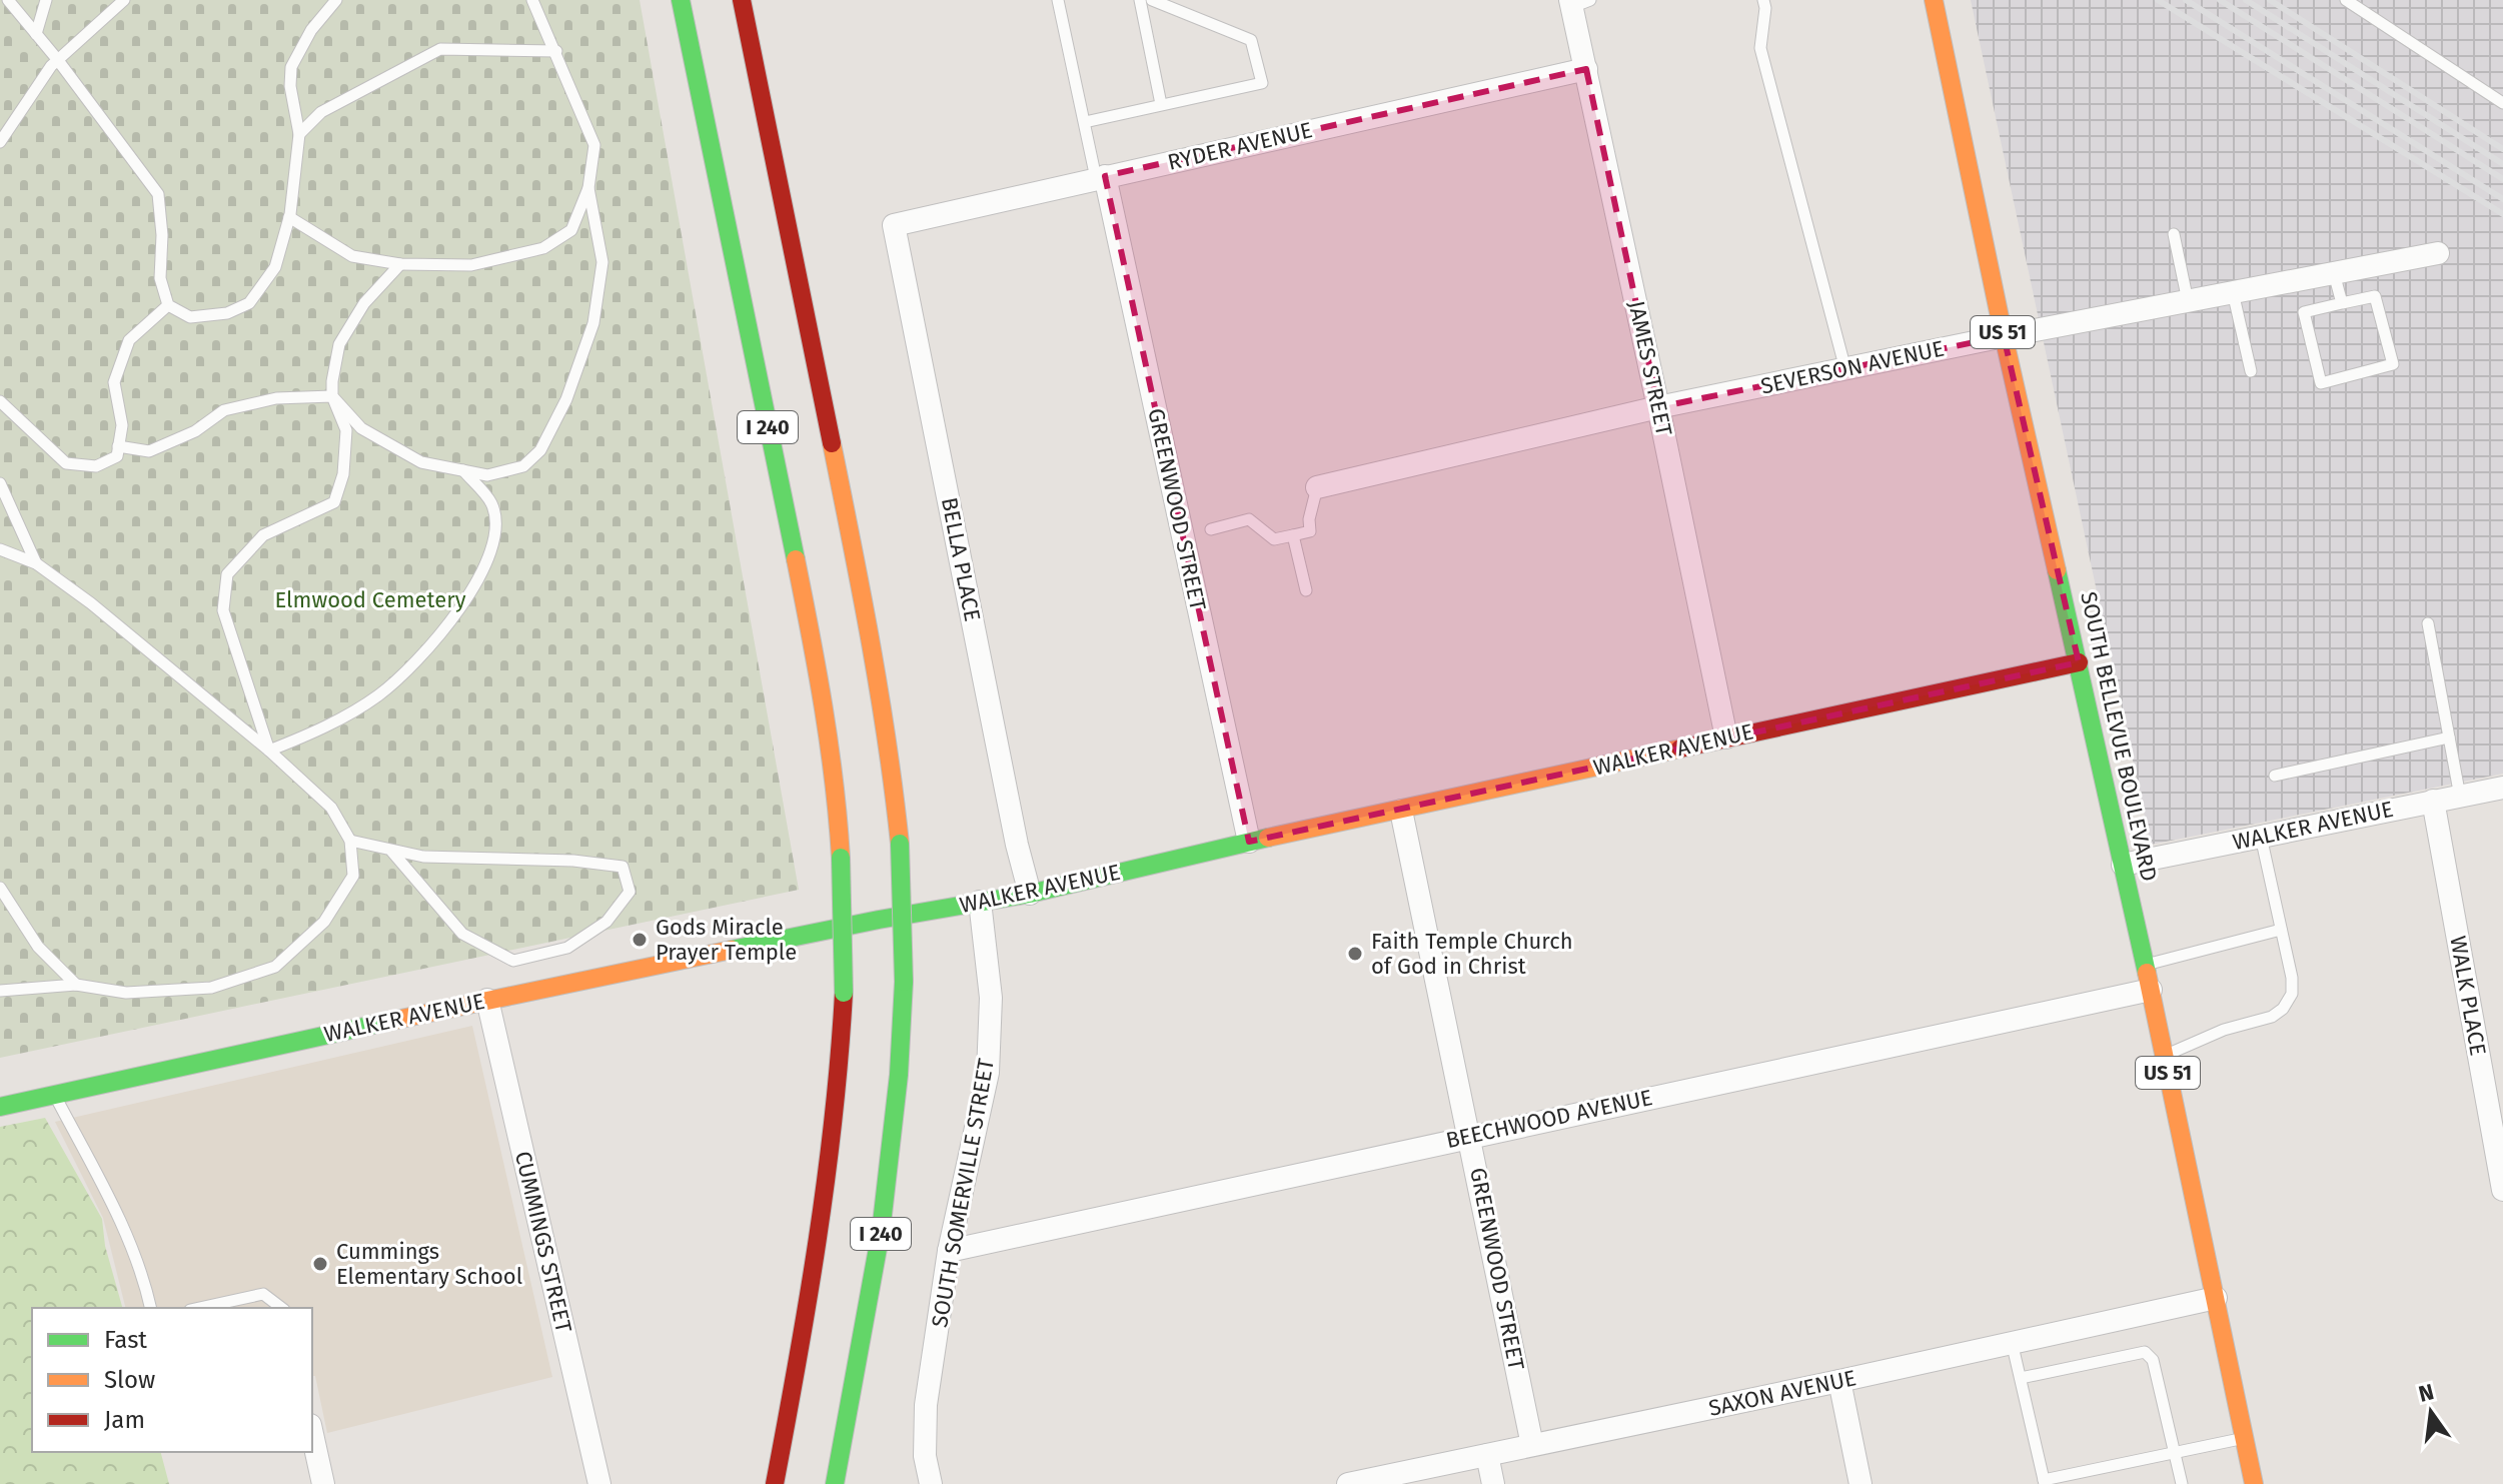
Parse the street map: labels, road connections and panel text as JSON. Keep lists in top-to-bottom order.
{
  "streets": {
    "main road": [
      "US 51",
      "I 240",
      "SOUTH BELLEVUE BOULEVARD",
      "WALKER AVENUE"
    ],
    "street": [
      "RYDER AVENUE",
      "SEVERSON AVENUE",
      "JAMES STREET",
      "GREENWOOD STREET",
      "BELLA PLACE",
      "WALK PLACE",
      "BEECHWOOD AVENUE",
      "SOUTH SOMERVILLE STREET",
      "CUMMINGS STREET",
      "SAXON AVENUE"
    ]
  },
  "crossings": [
    ["RYDER AVENUE", "JAMES STREET"],
    ["RYDER AVENUE", "GREENWOOD STREET"],
    ["RYDER AVENUE", "BELLA PLACE"],
    ["SEVERSON AVENUE", "JAMES STREET"],
    ["SEVERSON AVENUE", "SOUTH BELLEVUE BOULEVARD"],
    ["JAMES STREET", "WALKER AVENUE"],
    ["GREENWOOD STREET", "WALKER AVENUE"],
    ["GREENWOOD STREET", "BEECHWOOD AVENUE"],
    ["GREENWOOD STREET", "SAXON AVENUE"],
    ["BELLA PLACE", "WALKER AVENUE"],
    ["SOUTH BELLEVUE BOULEVARD", "WALKER AVENUE"],
    ["SOUTH BELLEVUE BOULEVARD", "BEECHWOOD AVENUE"],
    ["SOUTH BELLEVUE BOULEVARD", "SAXON AVENUE"],
    ["WALKER AVENUE", "WALK PLACE"],
    ["WALKER AVENUE", "SOUTH SOMERVILLE STREET"],
    ["WALKER AVENUE", "CUMMINGS STREET"],
    ["BEECHWOOD AVENUE", "SOUTH SOMERVILLE STREET"]
  ],
  "parks": ["Elmwood Cemetery"],
  "places": ["Gods Miracle Prayer Temple", "Faith Temple Church of God in Christ", "Cummings Elementary School"],
  "legend": ["Fast", "Slow", "Jam"],
  "north": "top"
}
